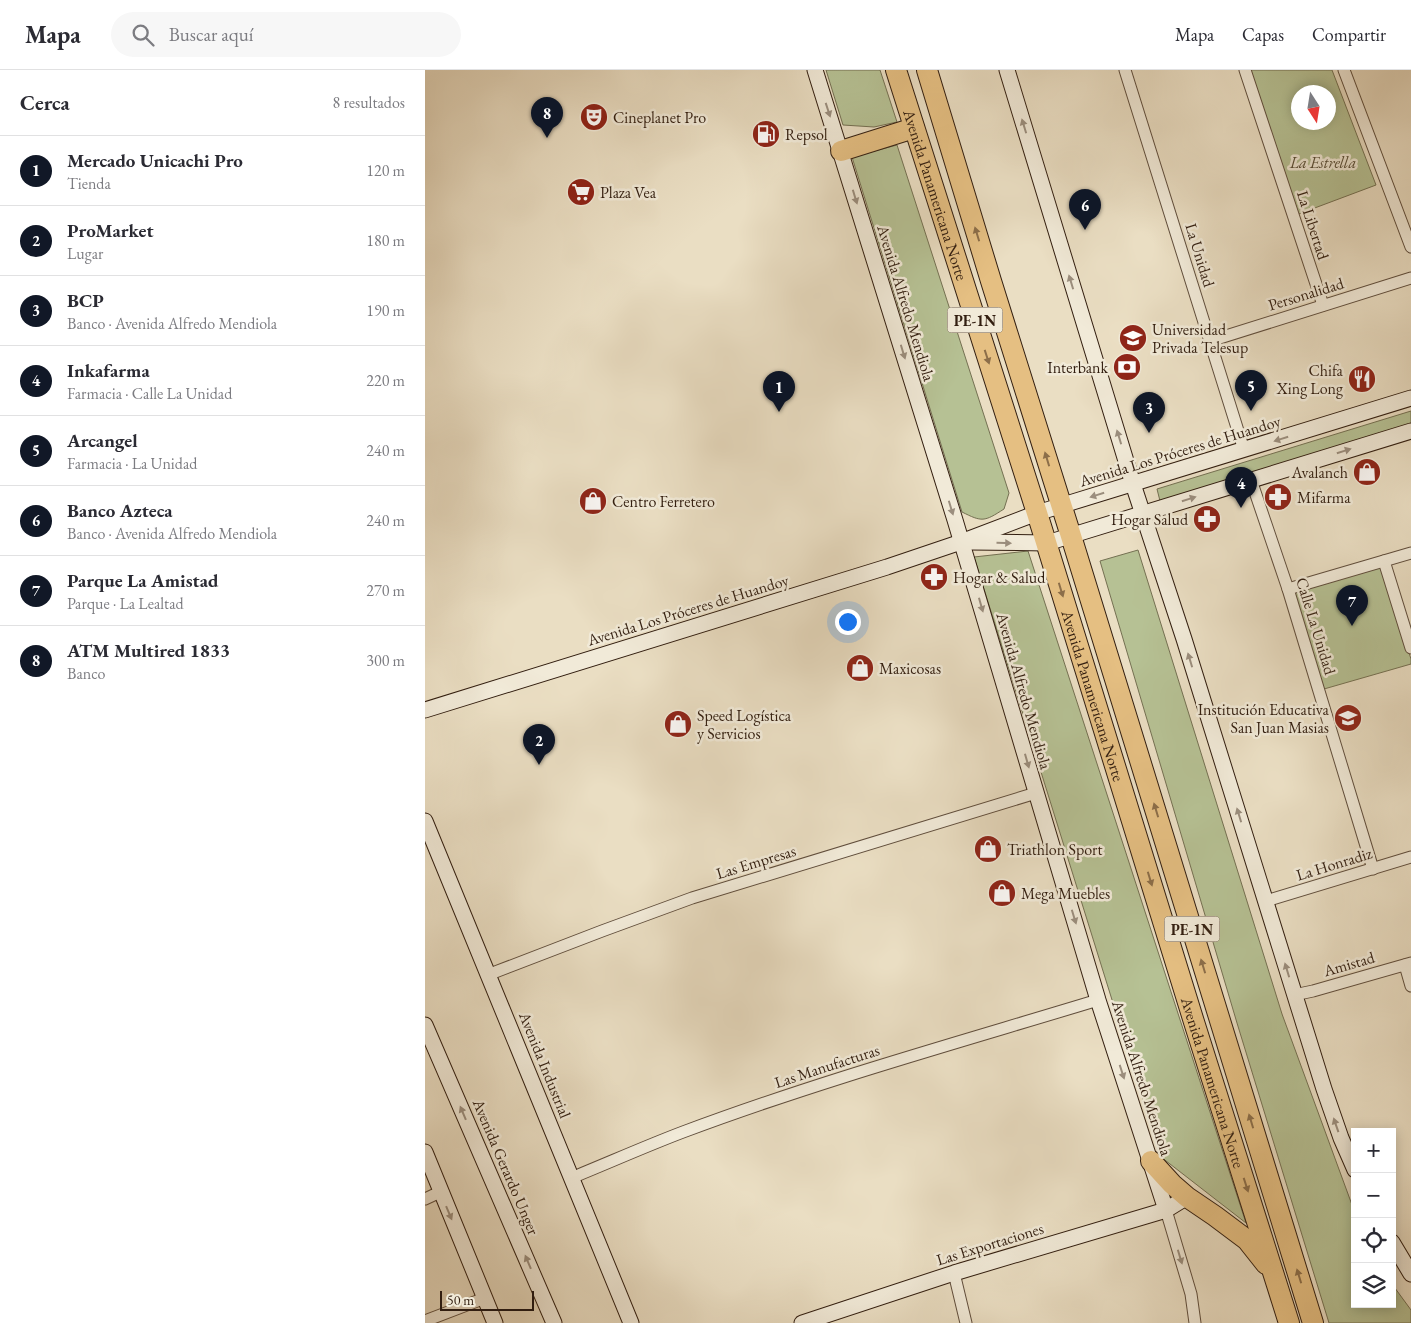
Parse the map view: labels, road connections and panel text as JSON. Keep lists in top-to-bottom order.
{
  "streets": {
    "highway": ["Avenida Panamericana Norte", "PE-1N"],
    "main road": [
      "Avenida Alfredo Mendiola",
      "Avenida Los Próceres de Huandoy",
      "Avenida Industrial",
      "Avenida Gerardo Unger",
      "Las Exportaciones"
    ],
    "street": [
      "La Libertad",
      "La Unidad",
      "Personalidad",
      "Calle La Unidad",
      "Las Empresas",
      "La Honradiz",
      "Amistad",
      "Las Manufacturas"
    ]
  },
  "crossings": [
    ["Avenida Panamericana Norte", "Avenida Los Próceres de Huandoy"],
    ["La Libertad", "Personalidad"],
    ["La Unidad", "Personalidad"],
    ["La Unidad", "Avenida Los Próceres de Huandoy"],
    ["Avenida Alfredo Mendiola", "Avenida Los Próceres de Huandoy"],
    ["Avenida Alfredo Mendiola", "Las Empresas"],
    ["Avenida Alfredo Mendiola", "Las Manufacturas"],
    ["Avenida Alfredo Mendiola", "Las Exportaciones"],
    ["Avenida Los Próceres de Huandoy", "Calle La Unidad"],
    ["Calle La Unidad", "La Honradiz"],
    ["Las Empresas", "Avenida Industrial"],
    ["Avenida Industrial", "Las Manufacturas"]
  ],
  "one_way": ["Avenida Alfredo Mendiola"],
  "parks": ["La Estrella"],
  "places": {
    "theatre": ["Cineplanet Pro"],
    "fuel station": ["Repsol"],
    "supermarket": ["Plaza Vea"],
    "school or university": ["Universidad Privada Telesup", "Institución Educativa San Juan Masias"],
    "bank": ["Interbank"],
    "restaurant": ["Chifa Xing Long"],
    "shop": [
      "Avalanch",
      "Centro Ferretero",
      "Maxicosas",
      "Speed Logística y Servicios",
      "Triathlon Sport",
      "Mega Muebles"
    ],
    "pharmacy": ["Mifarma", "Hogar Salud", "Hogar & Salud"]
  },
  "scale_bar": "50 m",
  "north": "bottom",
  "page": {
    "header": "Mapa",
    "search": "Buscar aquí",
    "nav": ["Mapa", "Capas", "Compartir"],
    "heading": ["Cerca", "8 resultados"],
    "pins": [
      "8",
      "6",
      "5",
      "1",
      "3",
      "4",
      "7",
      "2"
    ],
    "list": [
      {
        "mark": "1",
        "name": "Mercado Unicachi Pro",
        "note": "Tienda",
        "value": "120 m"
      },
      {
        "mark": "2",
        "name": "ProMarket",
        "note": "Lugar",
        "value": "180 m"
      },
      {
        "mark": "3",
        "name": "BCP",
        "note": "Banco · Avenida Alfredo Mendiola",
        "value": "190 m"
      },
      {
        "mark": "4",
        "name": "Inkafarma",
        "note": "Farmacia · Calle La Unidad",
        "value": "220 m"
      },
      {
        "mark": "5",
        "name": "Arcangel",
        "note": "Farmacia · La Unidad",
        "value": "240 m"
      },
      {
        "mark": "6",
        "name": "Banco Azteca",
        "note": "Banco · Avenida Alfredo Mendiola",
        "value": "240 m"
      },
      {
        "mark": "7",
        "name": "Parque La Amistad",
        "note": "Parque · La Lealtad",
        "value": "270 m"
      },
      {
        "mark": "8",
        "name": "ATM Multired 1833",
        "note": "Banco",
        "value": "300 m"
      }
    ],
    "map_buttons": ["+", "−"],
    "scale": "50 m"
  }
}
